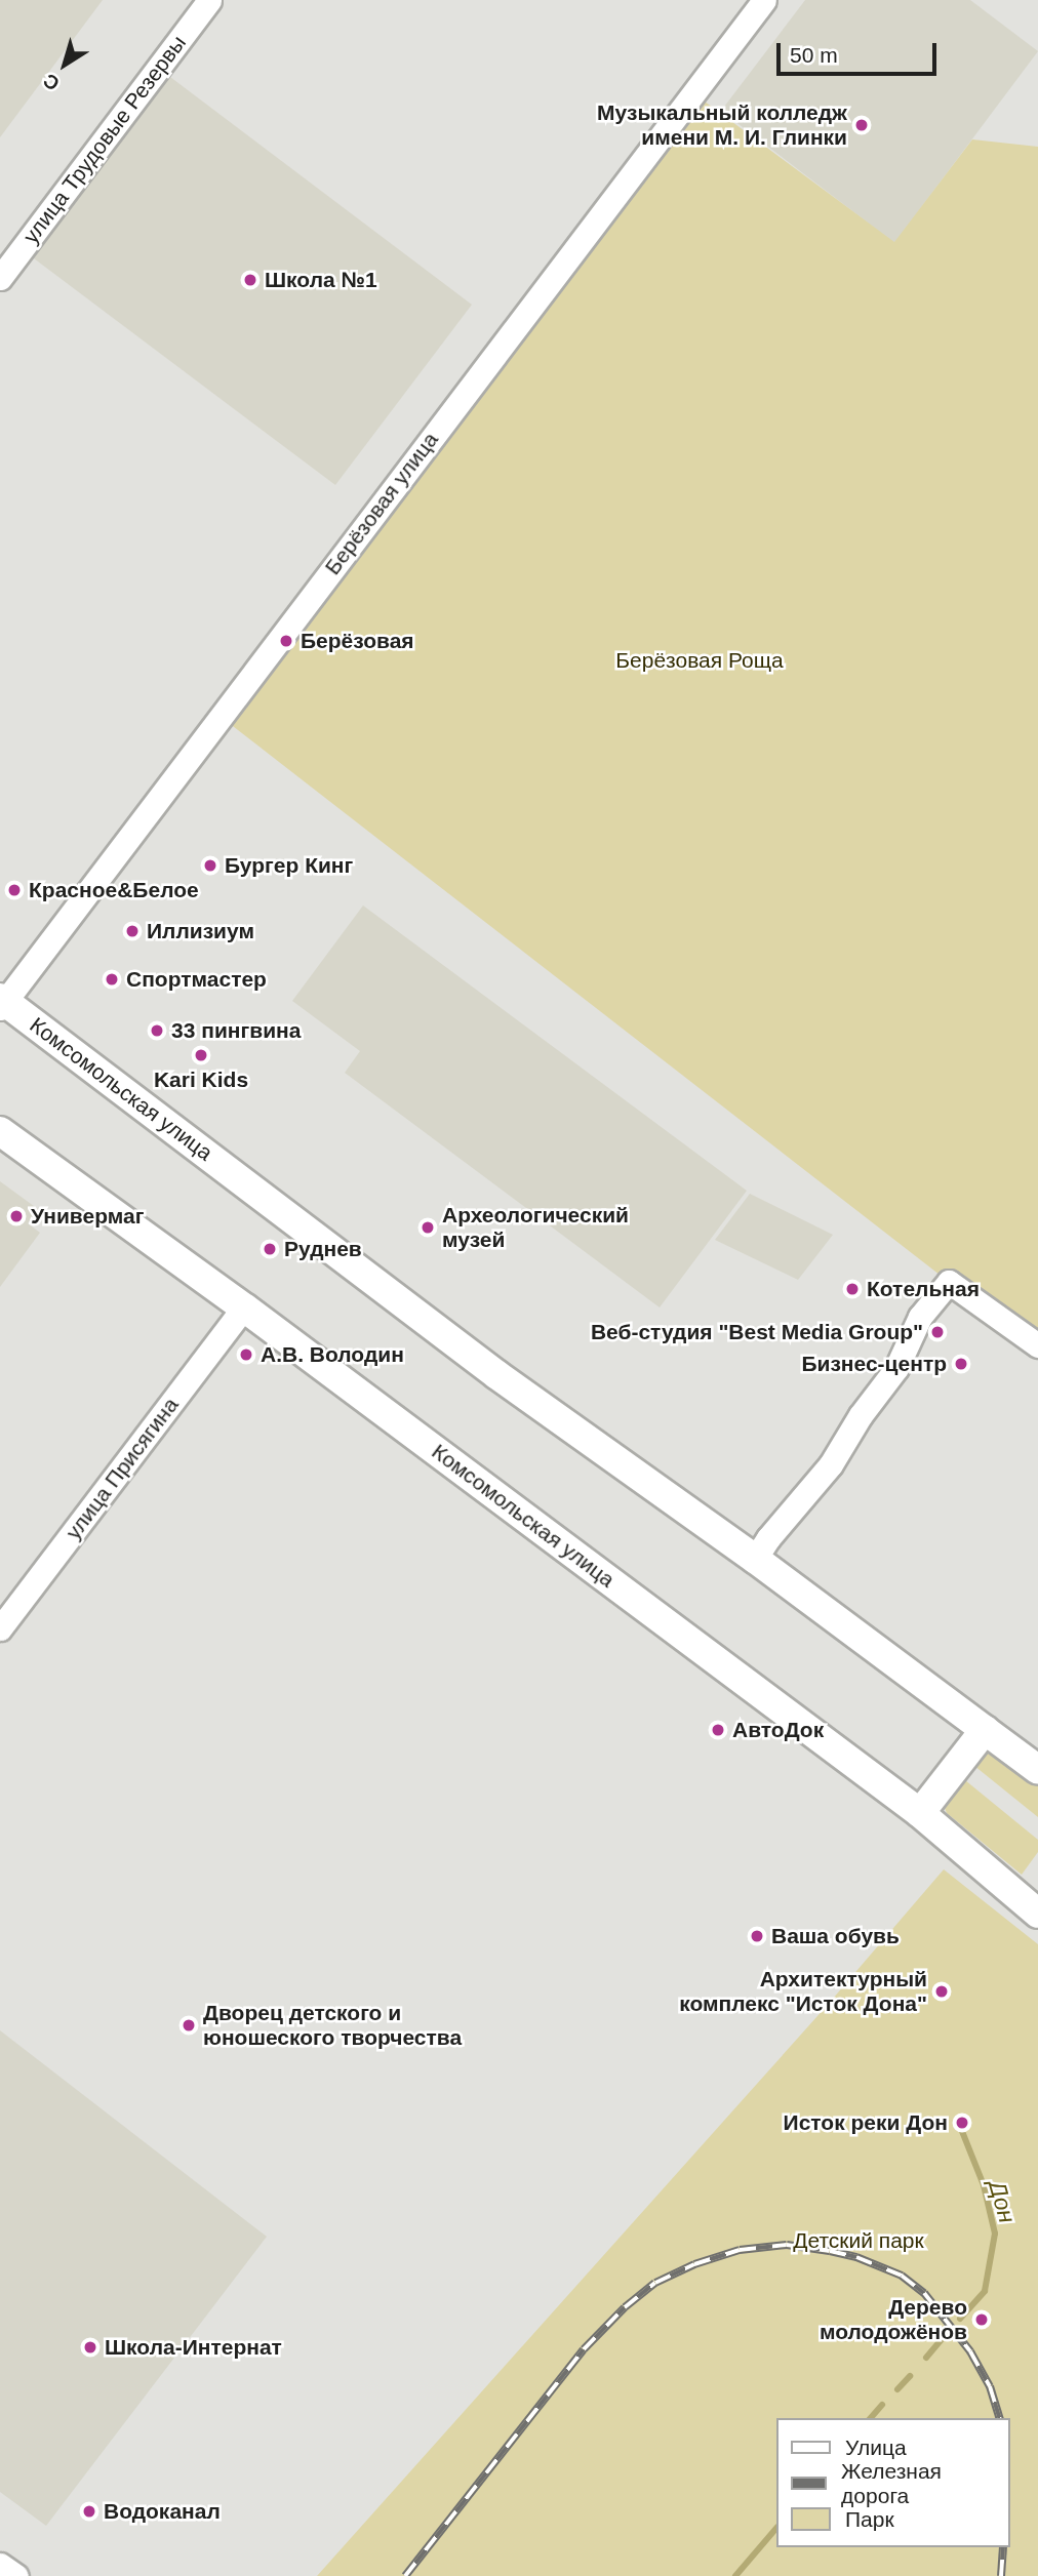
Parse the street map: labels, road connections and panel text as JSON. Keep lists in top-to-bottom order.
{
  "streets": {
    "main road": ["Комсомольская улица"],
    "street": ["улица Трудовые Резервы", "Берёзовая улица", "улица Присягина"]
  },
  "crossings": [
    ["Берёзовая улица", "Комсомольская улица"],
    ["Комсомольская улица", "улица Присягина"]
  ],
  "water": ["Дон"],
  "parks": ["Берёзовая Роща", "Детский парк"],
  "places": [
    "Музыкальный колледж имени М. И. Глинки",
    "Школа №1",
    "Берёзовая",
    "Бургер Кинг",
    "Красное&Белое",
    "Иллизиум",
    "Спортмастер",
    "33 пингвина",
    "Kari Kids",
    "Универмаг",
    "Археологический музей",
    "Руднев",
    "Котельная",
    "Веб-студия \"Best Media Group\"",
    "А.В. Володин",
    "Бизнес-центр",
    "АвтоДок",
    "Ваша обувь",
    "Архитектурный комплекс \"Исток Дона\"",
    "Дворец детского и юношеского творчества",
    "Исток реки Дон",
    "Дерево молодожёнов",
    "Школа-Интернат",
    "Водоканал"
  ],
  "legend": ["Улица", "Железная дорога", "Парк"],
  "scale_bar": "50 m",
  "north": "bottom left"
}
